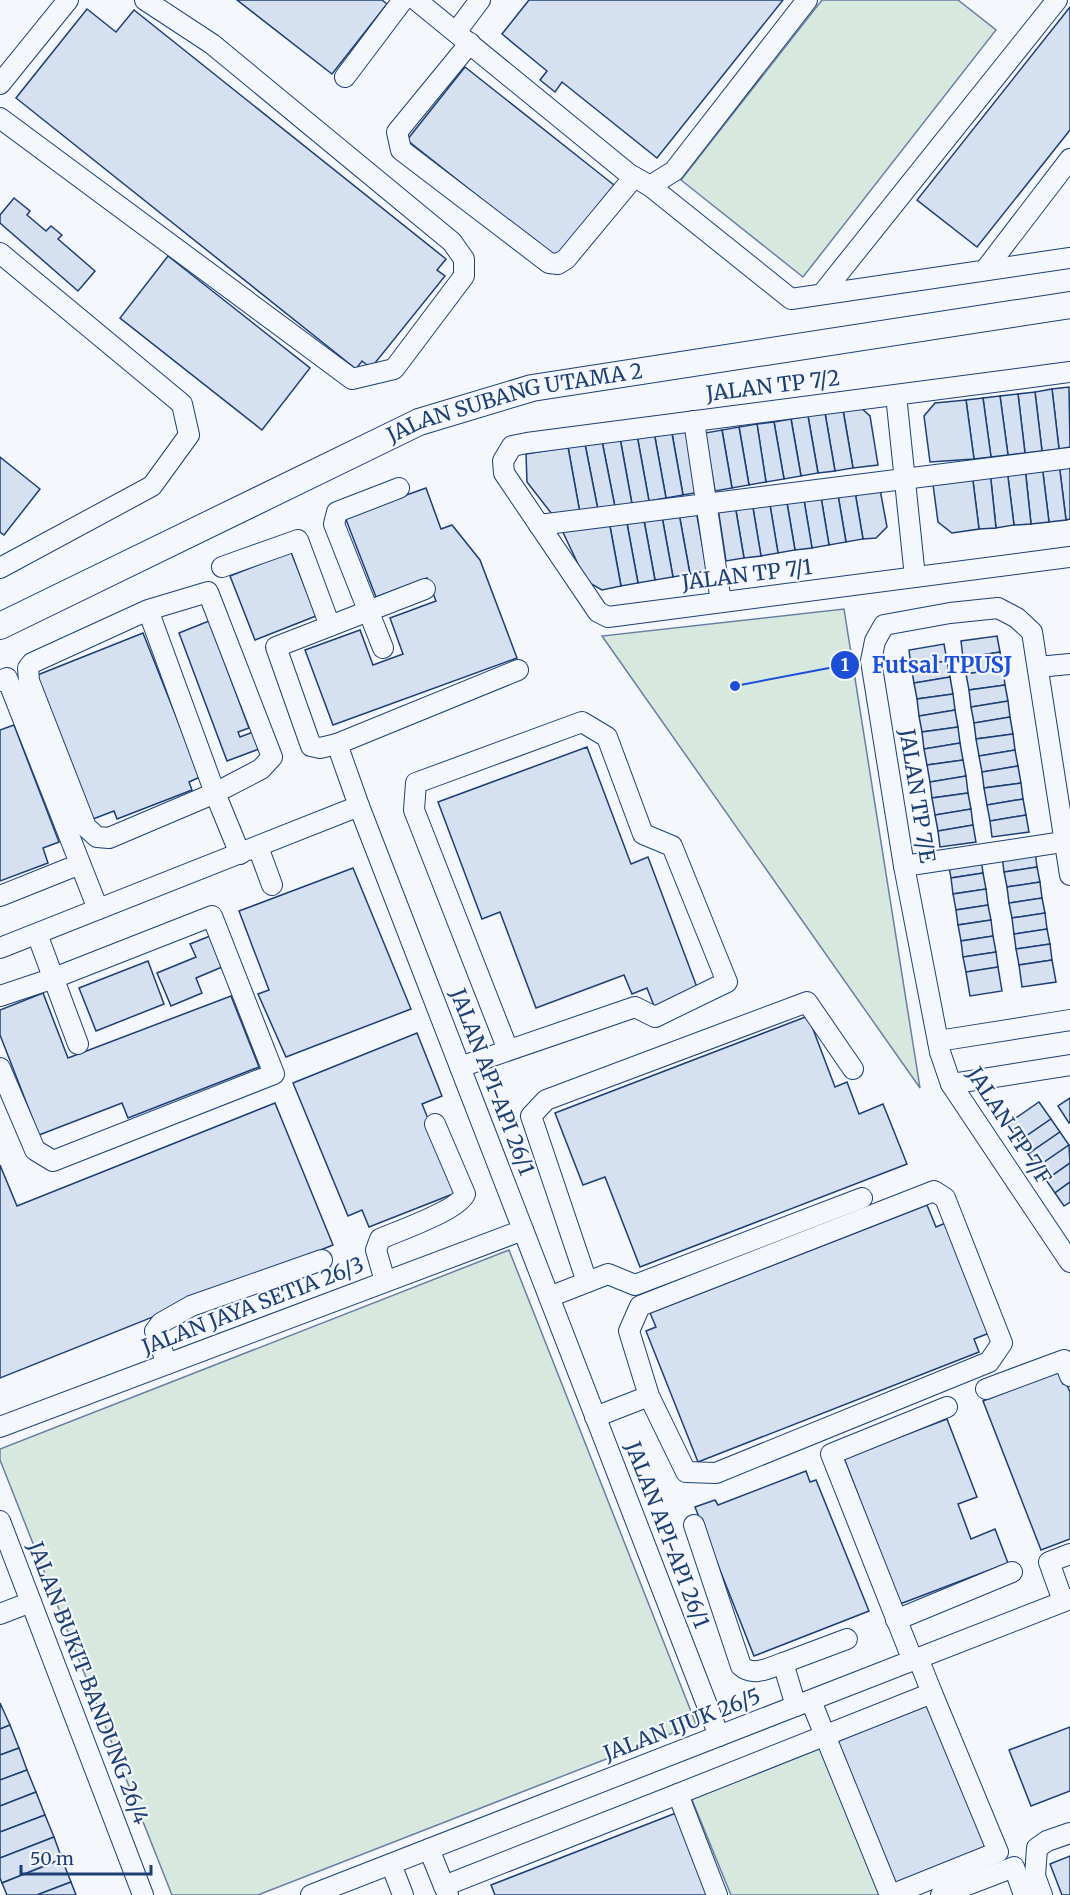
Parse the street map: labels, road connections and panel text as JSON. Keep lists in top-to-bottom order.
{
  "streets": {
    "main road": ["JALAN SUBANG UTAMA 2"],
    "street": [
      "JALAN TP 7/2",
      "JALAN TP 7/1",
      "JALAN TP 7/E",
      "JALAN API-API 26/1",
      "JALAN TP 7/F",
      "JALAN JAYA SETIA 26/3",
      "JALAN BUKIT BANDUNG 26/4",
      "JALAN IJUK 26/5"
    ]
  },
  "crossings": [
    ["JALAN TP 7/2", "JALAN TP 7/1"],
    ["JALAN TP 7/E", "JALAN TP 7/F"],
    ["JALAN API-API 26/1", "JALAN JAYA SETIA 26/3"],
    ["JALAN API-API 26/1", "JALAN IJUK 26/5"]
  ],
  "places": ["Futsal TPUSJ"],
  "scale_bar": "50 m"
}
